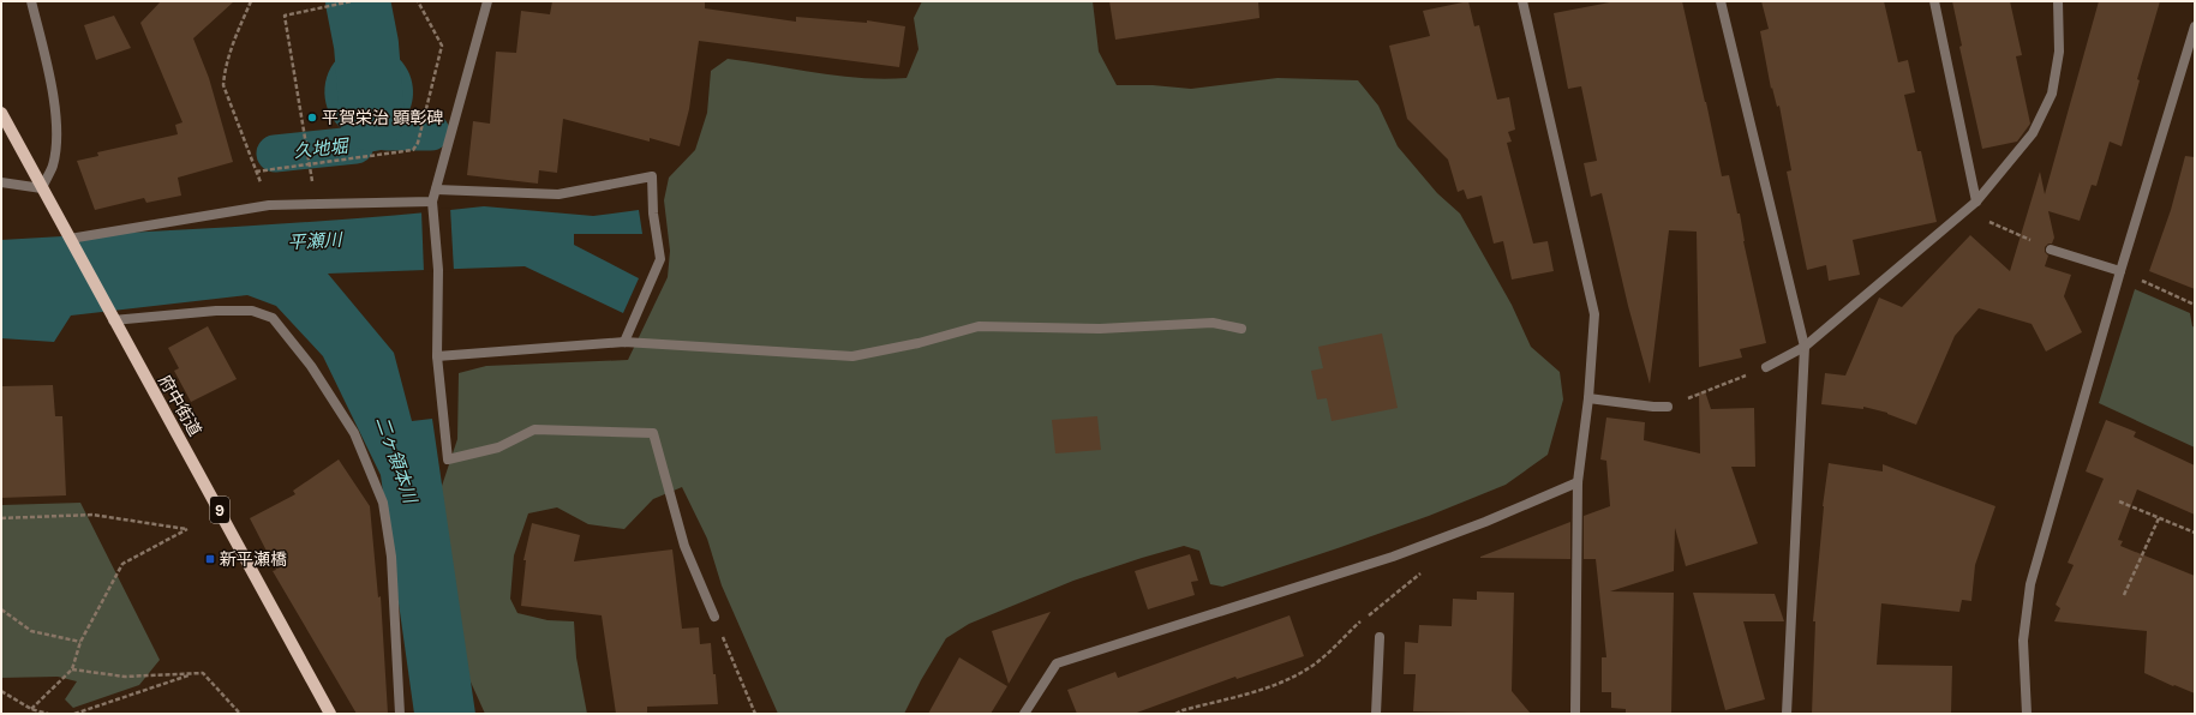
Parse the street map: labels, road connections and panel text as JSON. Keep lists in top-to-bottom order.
{
  "streets": {
    "main road": ["府中街道", "9"]
  },
  "water": ["久地堀", "平瀬川", "二ヶ領本川"],
  "places": {
    "other": ["平賀栄治 顕彰碑"],
    "transit": ["新平瀬橋"]
  }
}
